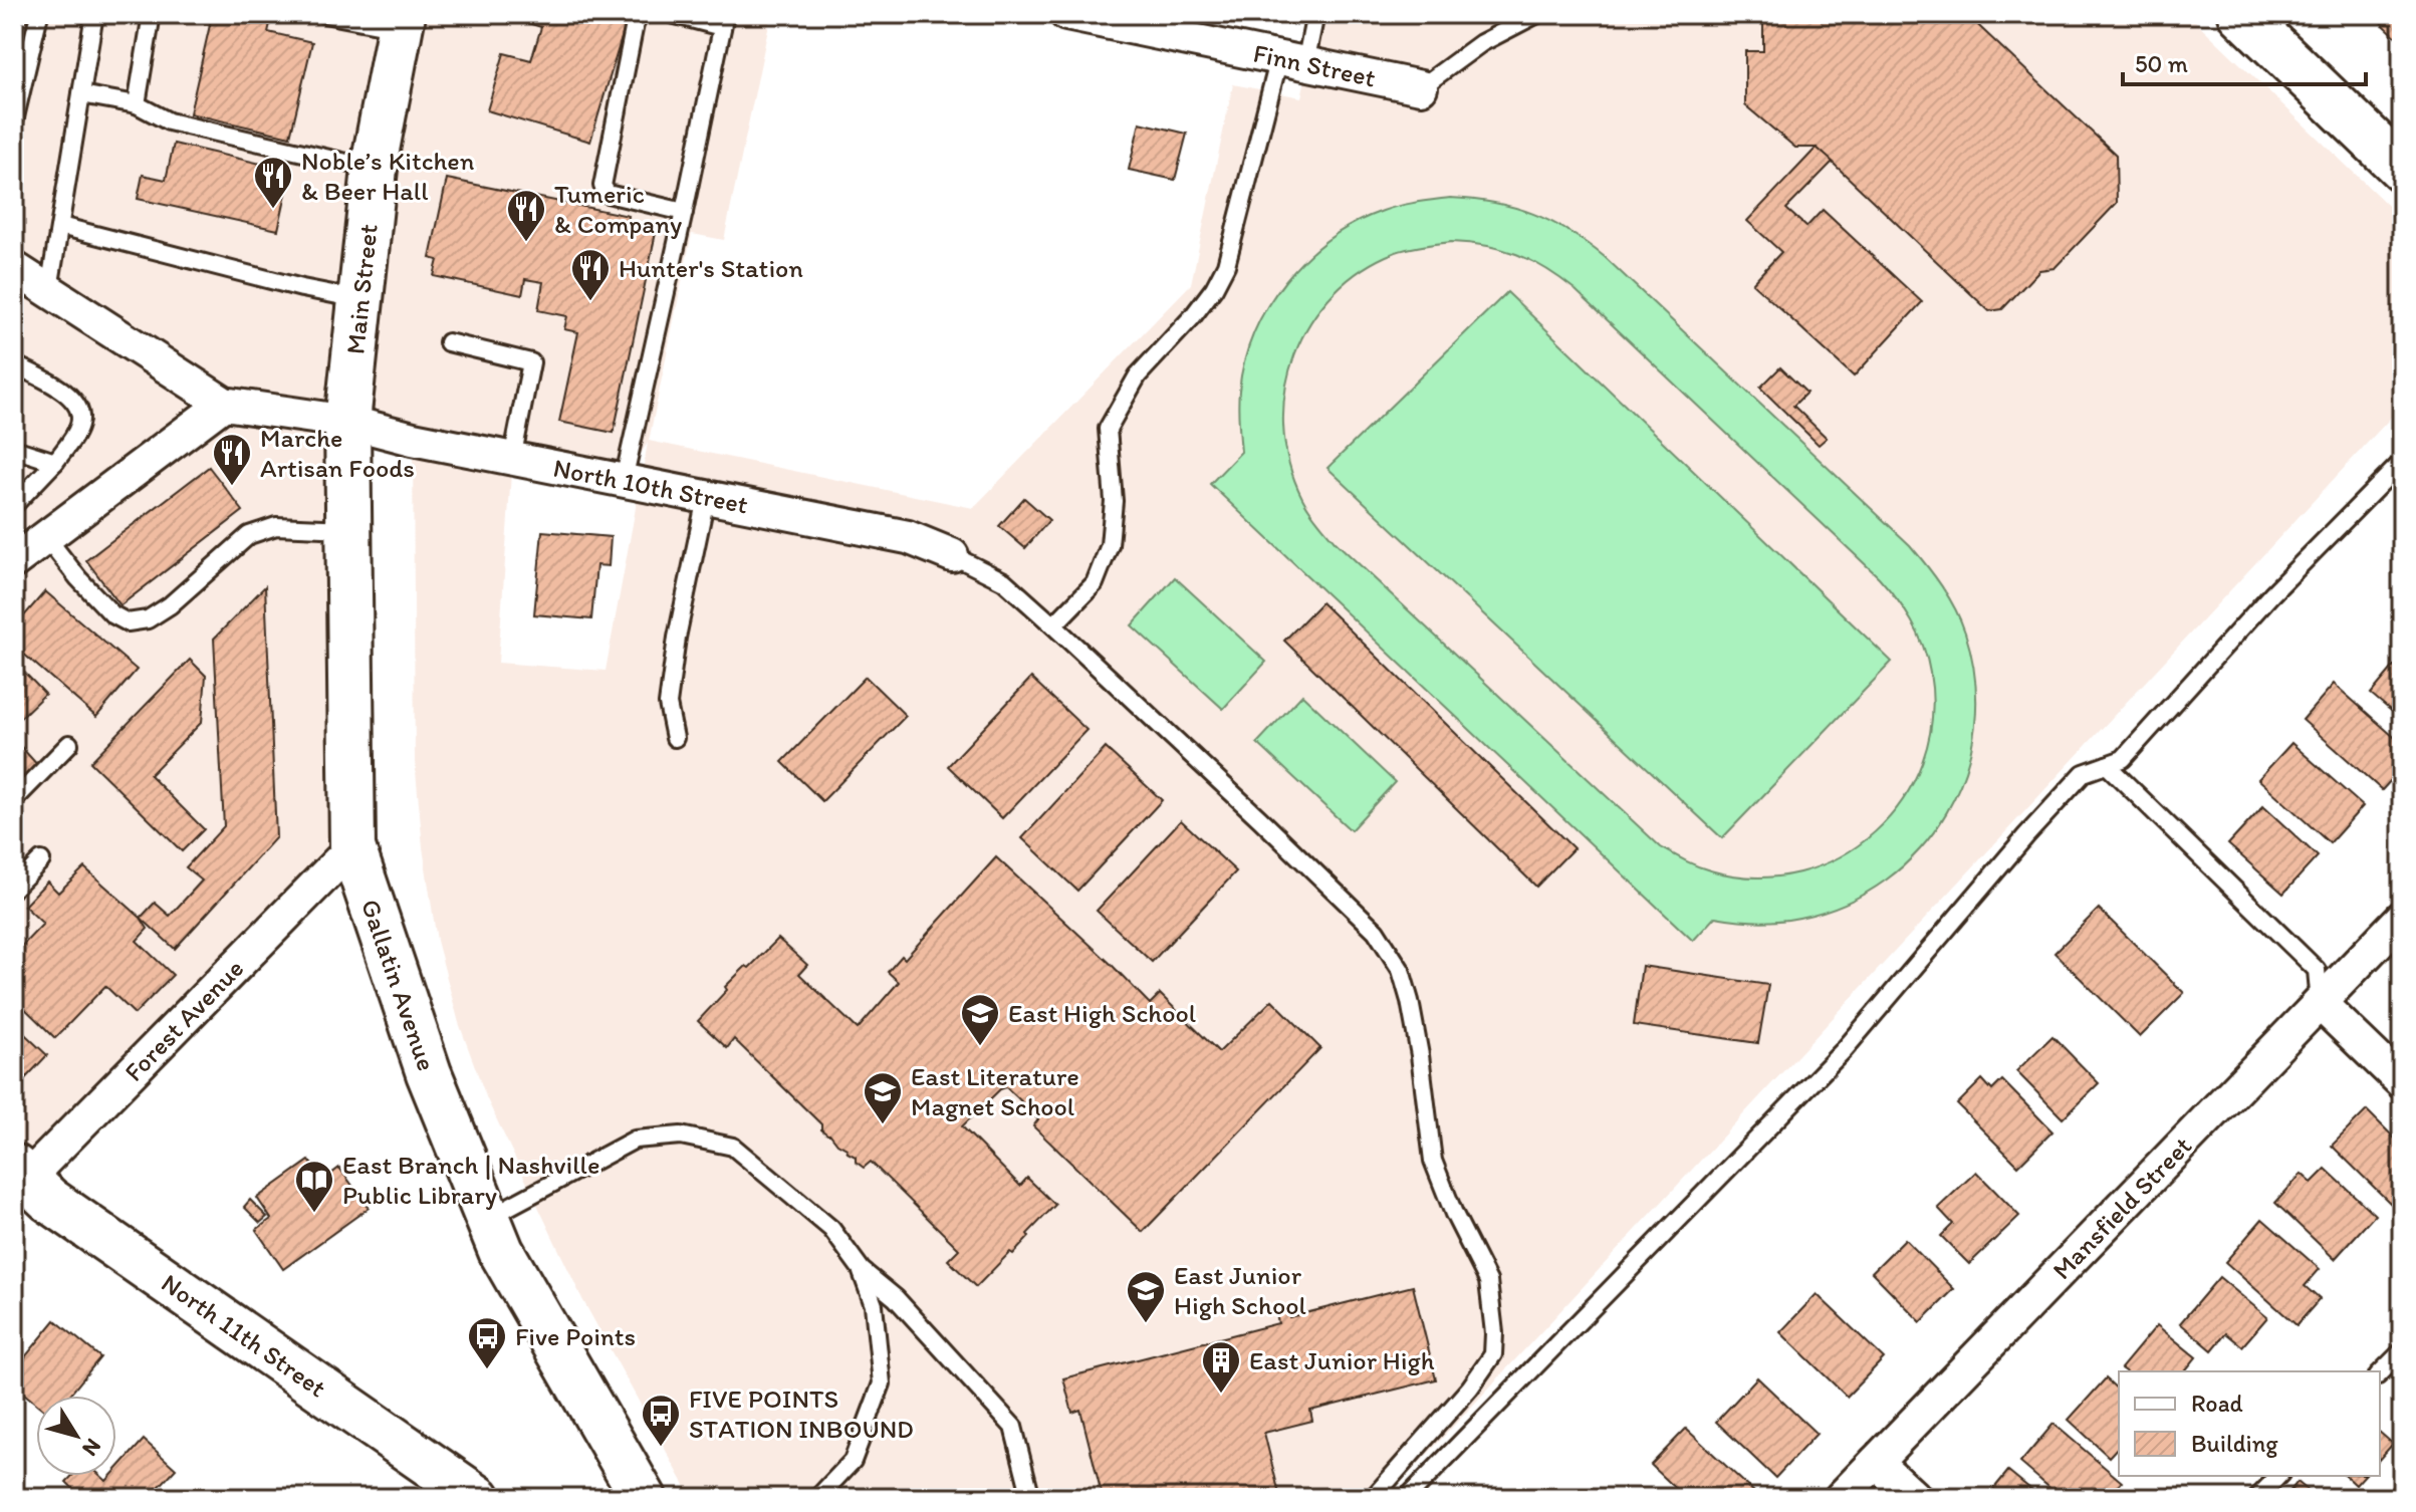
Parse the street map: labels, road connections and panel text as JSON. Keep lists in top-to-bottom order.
{
  "streets": {
    "main road": ["Main Street", "Gallatin Avenue", "North 11th Street"],
    "street": [
      "Finn Street",
      "North 10th Street",
      "Forest Avenue",
      "Mansfield Street"
    ]
  },
  "crossings": [
    ["Main Street", "North 10th Street"],
    ["Main Street", "Gallatin Avenue"],
    ["North 10th Street", "Gallatin Avenue"],
    ["Gallatin Avenue", "Forest Avenue"],
    ["Forest Avenue", "North 11th Street"]
  ],
  "places": {
    "restaurant": [
      "Noble’s Kitchen & Beer Hall",
      "Tumeric & Company",
      "Hunter's Station",
      "Marche Artisan Foods"
    ],
    "school or university": ["East High School", "East Literature Magnet School", "East Junior High School"],
    "library": ["East Branch | Nashville Public Library"],
    "bus stop": ["Five Points", "FIVE POINTS STATION INBOUND"],
    "building": ["East Junior High"]
  },
  "legend": ["Road", "Building"],
  "scale_bar": "50 m",
  "north": "bottom right"
}
